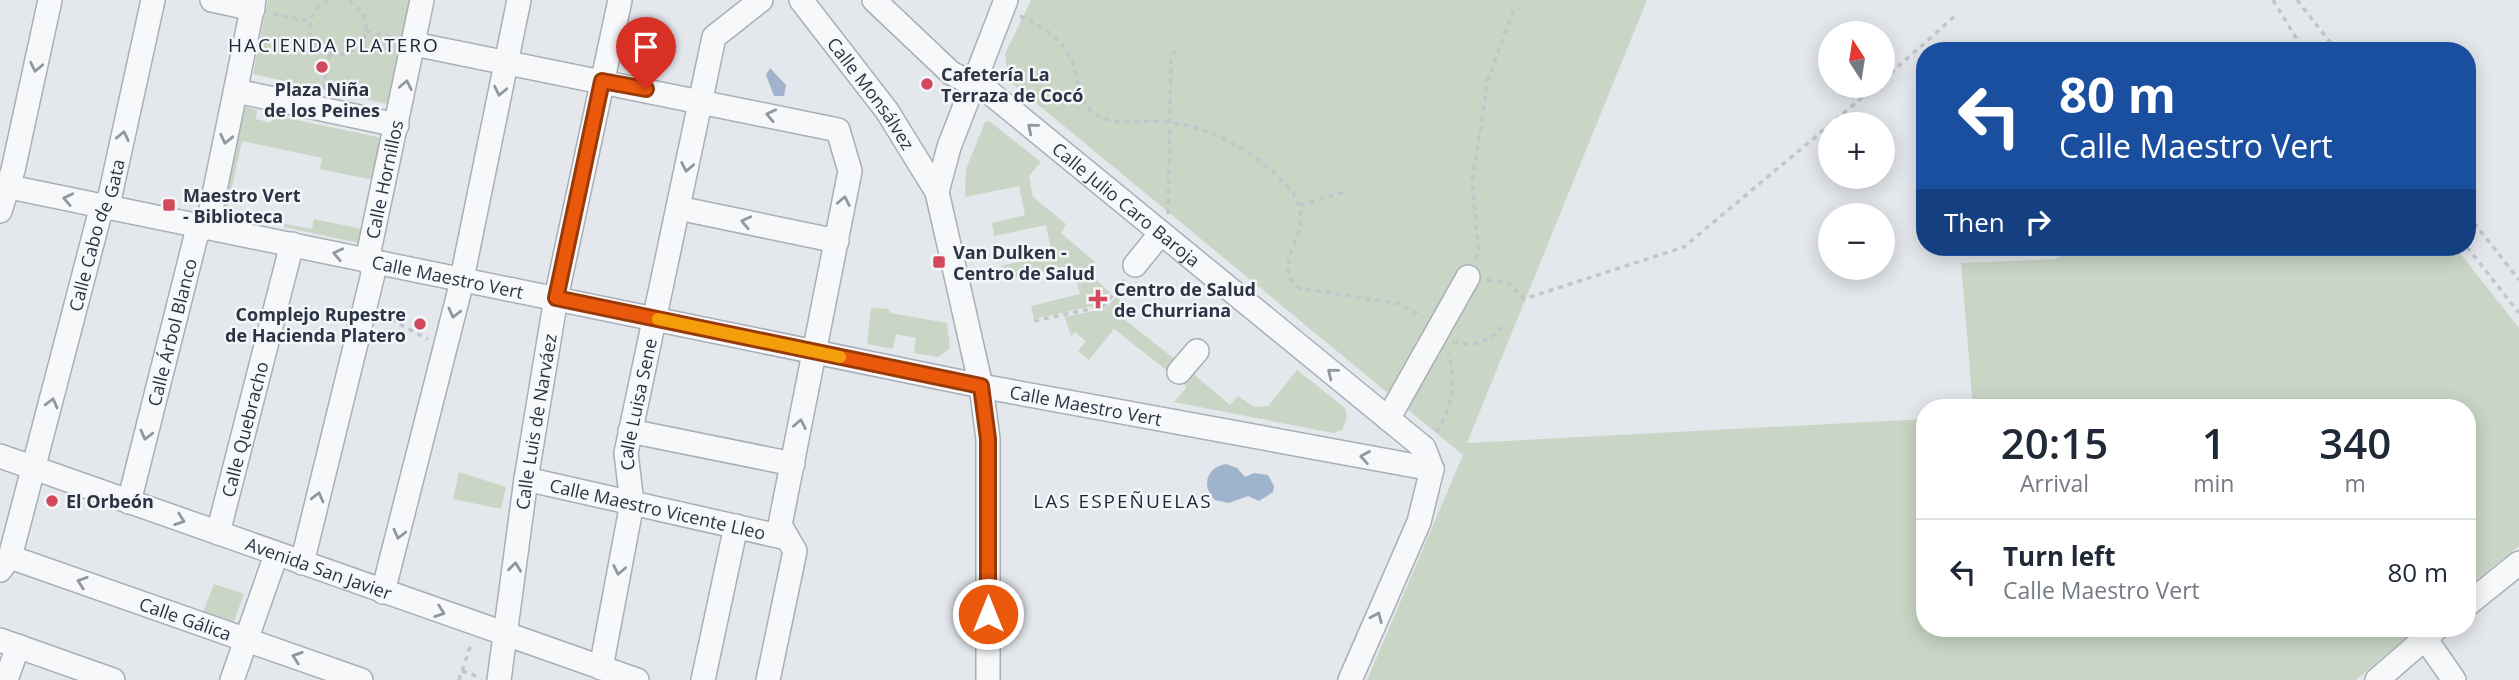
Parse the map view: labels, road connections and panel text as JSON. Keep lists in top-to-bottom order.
{
  "streets": {
    "street": [
      "Calle Monsálvez",
      "Calle Hornillos",
      "Calle Julio Caro Baroja",
      "Calle Cabo de Gata",
      "Calle Maestro Vert",
      "Calle Árbol Blanco",
      "Calle Luisa Sene",
      "Calle Luis de Narváez",
      "Calle Quebracho",
      "Calle Maestro Vicente Lleo",
      "Avenida San Javier",
      "Calle Gálica"
    ]
  },
  "crossings": [
    ["Calle Hornillos", "Calle Maestro Vert"],
    ["Calle Hornillos", "Avenida San Javier"],
    ["Calle Cabo de Gata", "Calle Maestro Vert"],
    ["Calle Cabo de Gata", "Avenida San Javier"],
    ["Calle Cabo de Gata", "Calle Gálica"],
    ["Calle Maestro Vert", "Calle Árbol Blanco"],
    ["Calle Maestro Vert", "Calle Luisa Sene"],
    ["Calle Maestro Vert", "Calle Luis de Narváez"],
    ["Calle Maestro Vert", "Calle Quebracho"],
    ["Calle Árbol Blanco", "Avenida San Javier"],
    ["Calle Luisa Sene", "Calle Maestro Vicente Lleo"],
    ["Calle Luisa Sene", "Avenida San Javier"],
    ["Calle Luis de Narváez", "Calle Maestro Vicente Lleo"],
    ["Calle Luis de Narváez", "Avenida San Javier"],
    ["Calle Quebracho", "Avenida San Javier"]
  ],
  "one_way": ["Calle Julio Caro Baroja", "Calle Maestro Vert", "Calle Gálica"],
  "districts": ["HACIENDA PLATERO", "LAS ESPEÑUELAS"],
  "places": {
    "other": [
      "Plaza Niña de los Peines",
      "Cafetería La Terraza de Cocó",
      "Complejo Rupestre de Hacienda Platero",
      "El Orbeón"
    ],
    "transit": ["Maestro Vert - Biblioteca", "Van Dulken - Centro de Salud"],
    "health": ["Centro de Salud de Churriana"]
  },
  "north": "top",
  "page": {
    "map_buttons": ["+", "−"],
    "turn": ["80 m", "Calle Maestro Vert"],
    "then": "Then",
    "eta": [
      "20:15",
      "Arrival",
      "1",
      "min",
      "340",
      "m"
    ],
    "list": [
      {
        "name": "Turn left",
        "note": "Calle Maestro Vert",
        "value": "80 m"
      }
    ]
  }
}
